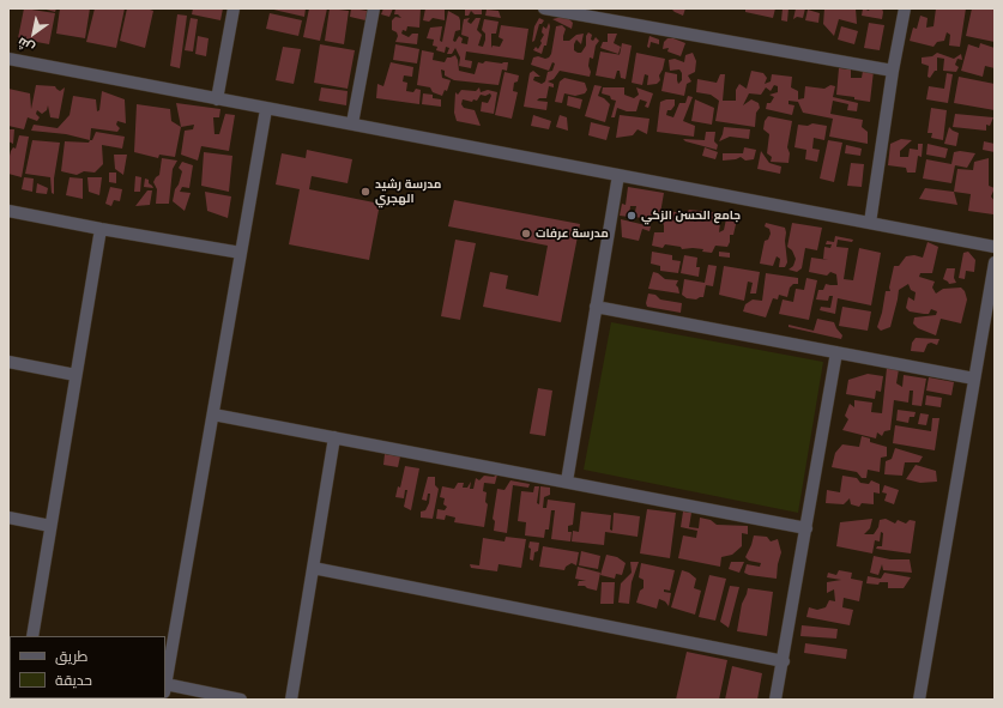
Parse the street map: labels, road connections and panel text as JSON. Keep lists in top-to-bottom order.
{
  "places": ["مدرسة رشيد الهجري", "جامع الحسن الزكي", "مدرسة عرفات"],
  "legend": ["طريق", "حديقة"],
  "north": "bottom left"
}
